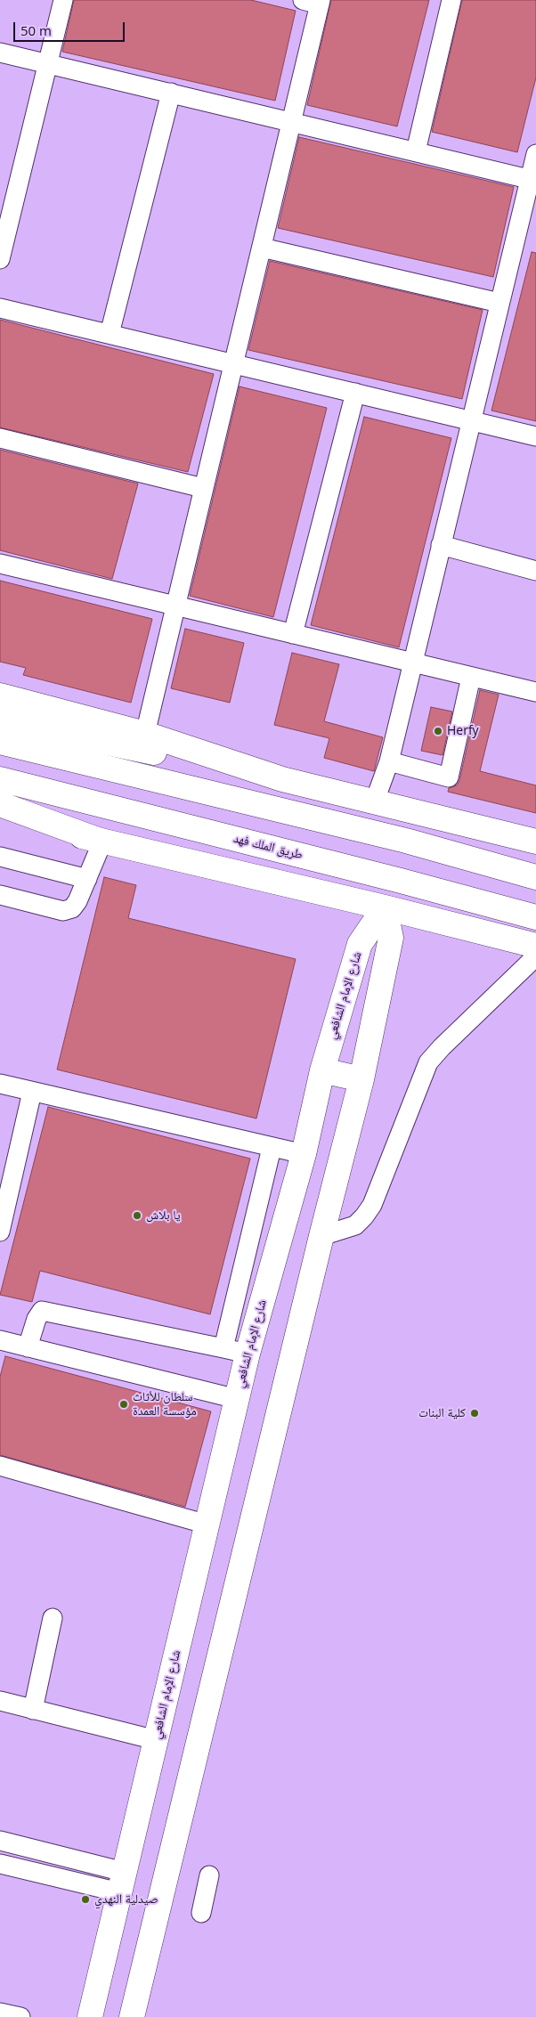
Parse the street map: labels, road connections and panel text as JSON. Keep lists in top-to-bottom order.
{
  "streets": {
    "main road": ["طريق الملك فهد", "شارع الإمام الشافعي"]
  },
  "places": [
    "Herfy",
    "يا بلاش",
    "سلطان للأثاث مؤسسة العمدة",
    "كلية البنات",
    "صيدلية النهدي"
  ],
  "scale_bar": "50 m"
}
